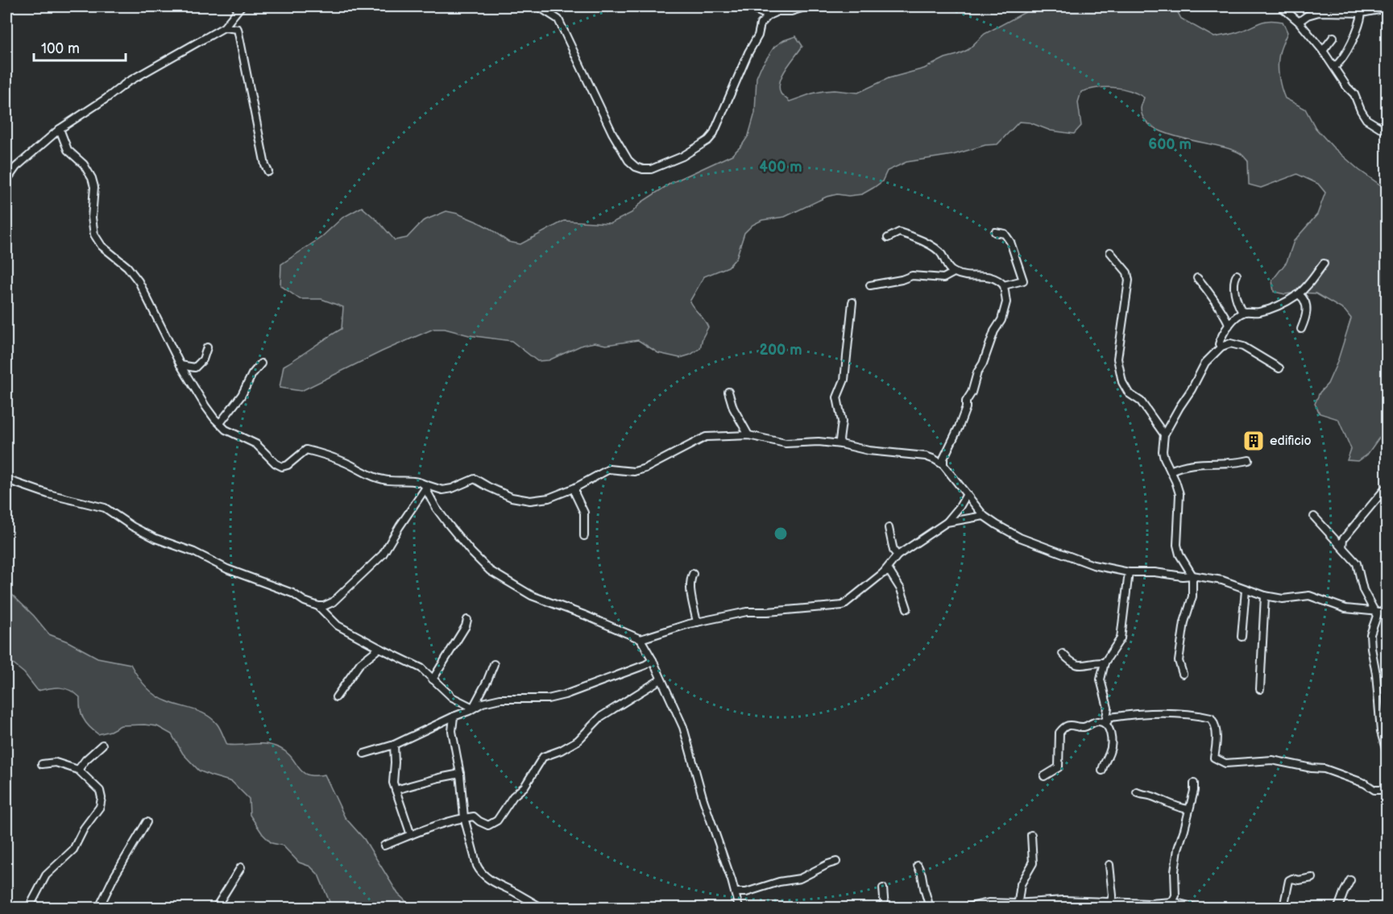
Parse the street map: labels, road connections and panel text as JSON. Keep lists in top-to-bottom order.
{
  "places": {
    "building": ["edificio"]
  },
  "scale_bar": "100 m",
  "rings": ["600 m", "400 m", "200 m"]
}
